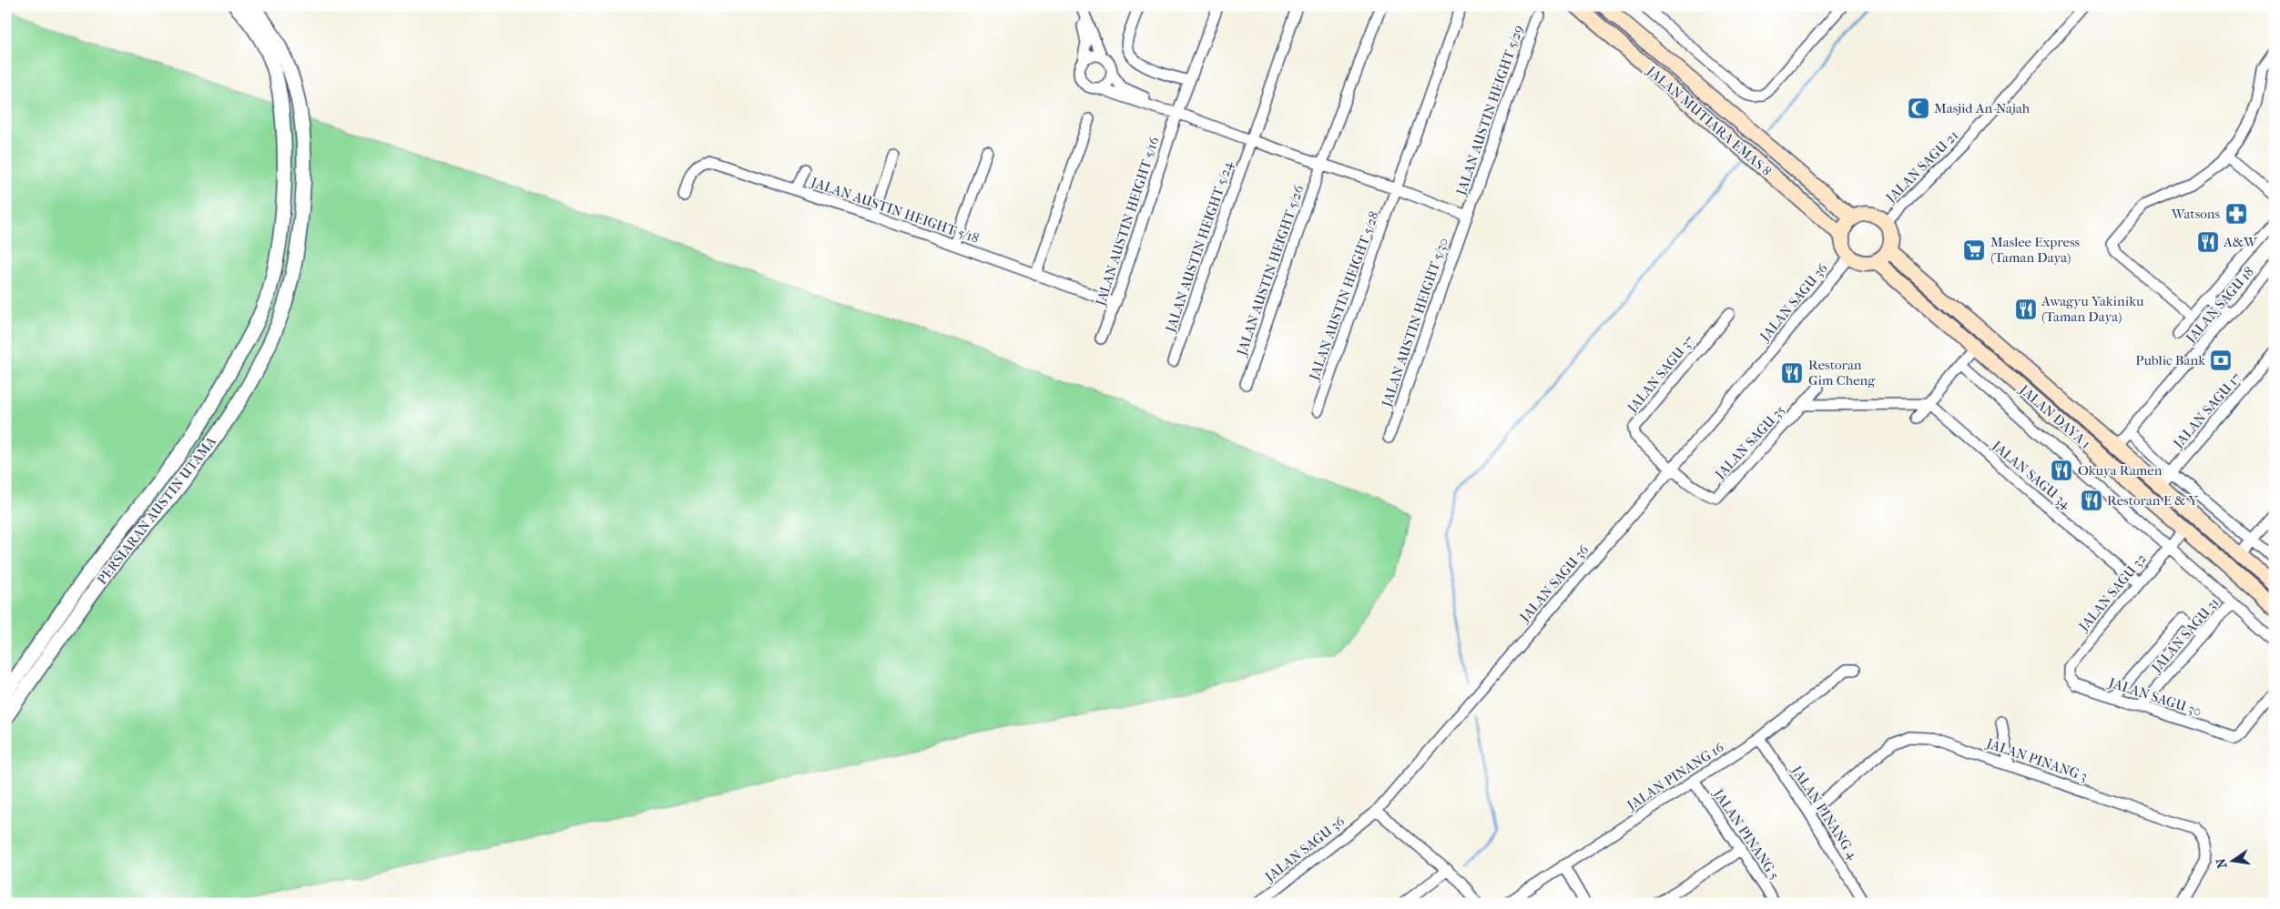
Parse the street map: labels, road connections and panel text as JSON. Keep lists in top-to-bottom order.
{
  "streets": {
    "main road": ["JALAN MUTIARA EMAS 8", "JALAN DAYA 1"],
    "street": [
      "JALAN AUSTIN HEIGHT 5/29",
      "JALAN SAGU 21",
      "JALAN AUSTIN HEIGHT 5/18",
      "JALAN AUSTIN HEIGHT 5/16",
      "JALAN AUSTIN HEIGHT 5/24",
      "JALAN AUSTIN HEIGHT 5/26",
      "JALAN AUSTIN HEIGHT 5/28",
      "JALAN SAGU 36",
      "JALAN SAGU 18",
      "JALAN AUSTIN HEIGHT 5/30",
      "JALAN SAGU 37",
      "JALAN SAGU 17",
      "JALAN SAGU 35",
      "JALAN SAGU 34",
      "PERSIARAN AUSTIN UTAMA",
      "JALAN SAGU 32",
      "JALAN SAGU 31",
      "JALAN SAGU 30",
      "JALAN PINANG 3",
      "JALAN PINANG 16",
      "JALAN PINANG 4",
      "JALAN PINANG 5"
    ]
  },
  "crossings": [
    ["JALAN AUSTIN HEIGHT 5/29", "JALAN AUSTIN HEIGHT 5/30"],
    ["JALAN MUTIARA EMAS 8", "JALAN SAGU 21"],
    ["JALAN MUTIARA EMAS 8", "JALAN SAGU 36"],
    ["JALAN MUTIARA EMAS 8", "JALAN DAYA 1"],
    ["JALAN SAGU 21", "JALAN SAGU 36"],
    ["JALAN SAGU 21", "JALAN DAYA 1"],
    ["JALAN AUSTIN HEIGHT 5/18", "JALAN AUSTIN HEIGHT 5/16"],
    ["JALAN SAGU 36", "JALAN SAGU 37"],
    ["JALAN SAGU 36", "JALAN DAYA 1"],
    ["JALAN SAGU 36", "JALAN SAGU 35"],
    ["JALAN SAGU 18", "JALAN DAYA 1"],
    ["JALAN SAGU 37", "JALAN SAGU 35"],
    ["JALAN SAGU 17", "JALAN DAYA 1"],
    ["JALAN DAYA 1", "JALAN SAGU 32"],
    ["JALAN SAGU 35", "JALAN SAGU 34"],
    ["JALAN SAGU 34", "JALAN SAGU 32"],
    ["JALAN SAGU 32", "JALAN SAGU 30"],
    ["JALAN SAGU 31", "JALAN SAGU 30"],
    ["JALAN PINANG 3", "JALAN PINANG 4"],
    ["JALAN PINANG 16", "JALAN PINANG 4"],
    ["JALAN PINANG 16", "JALAN PINANG 5"]
  ],
  "places": {
    "mosque": ["Masjid An-Najah"],
    "pharmacy": ["Watsons"],
    "restaurant": [
      "A&W",
      "Awagyu Yakiniku (Taman Daya)",
      "Restoran Gim Cheng",
      "Okuya Ramen",
      "Restoran E & Y"
    ],
    "supermarket": ["Maslee Express (Taman Daya)"],
    "bank": ["Public Bank"]
  },
  "north": "left"
}
